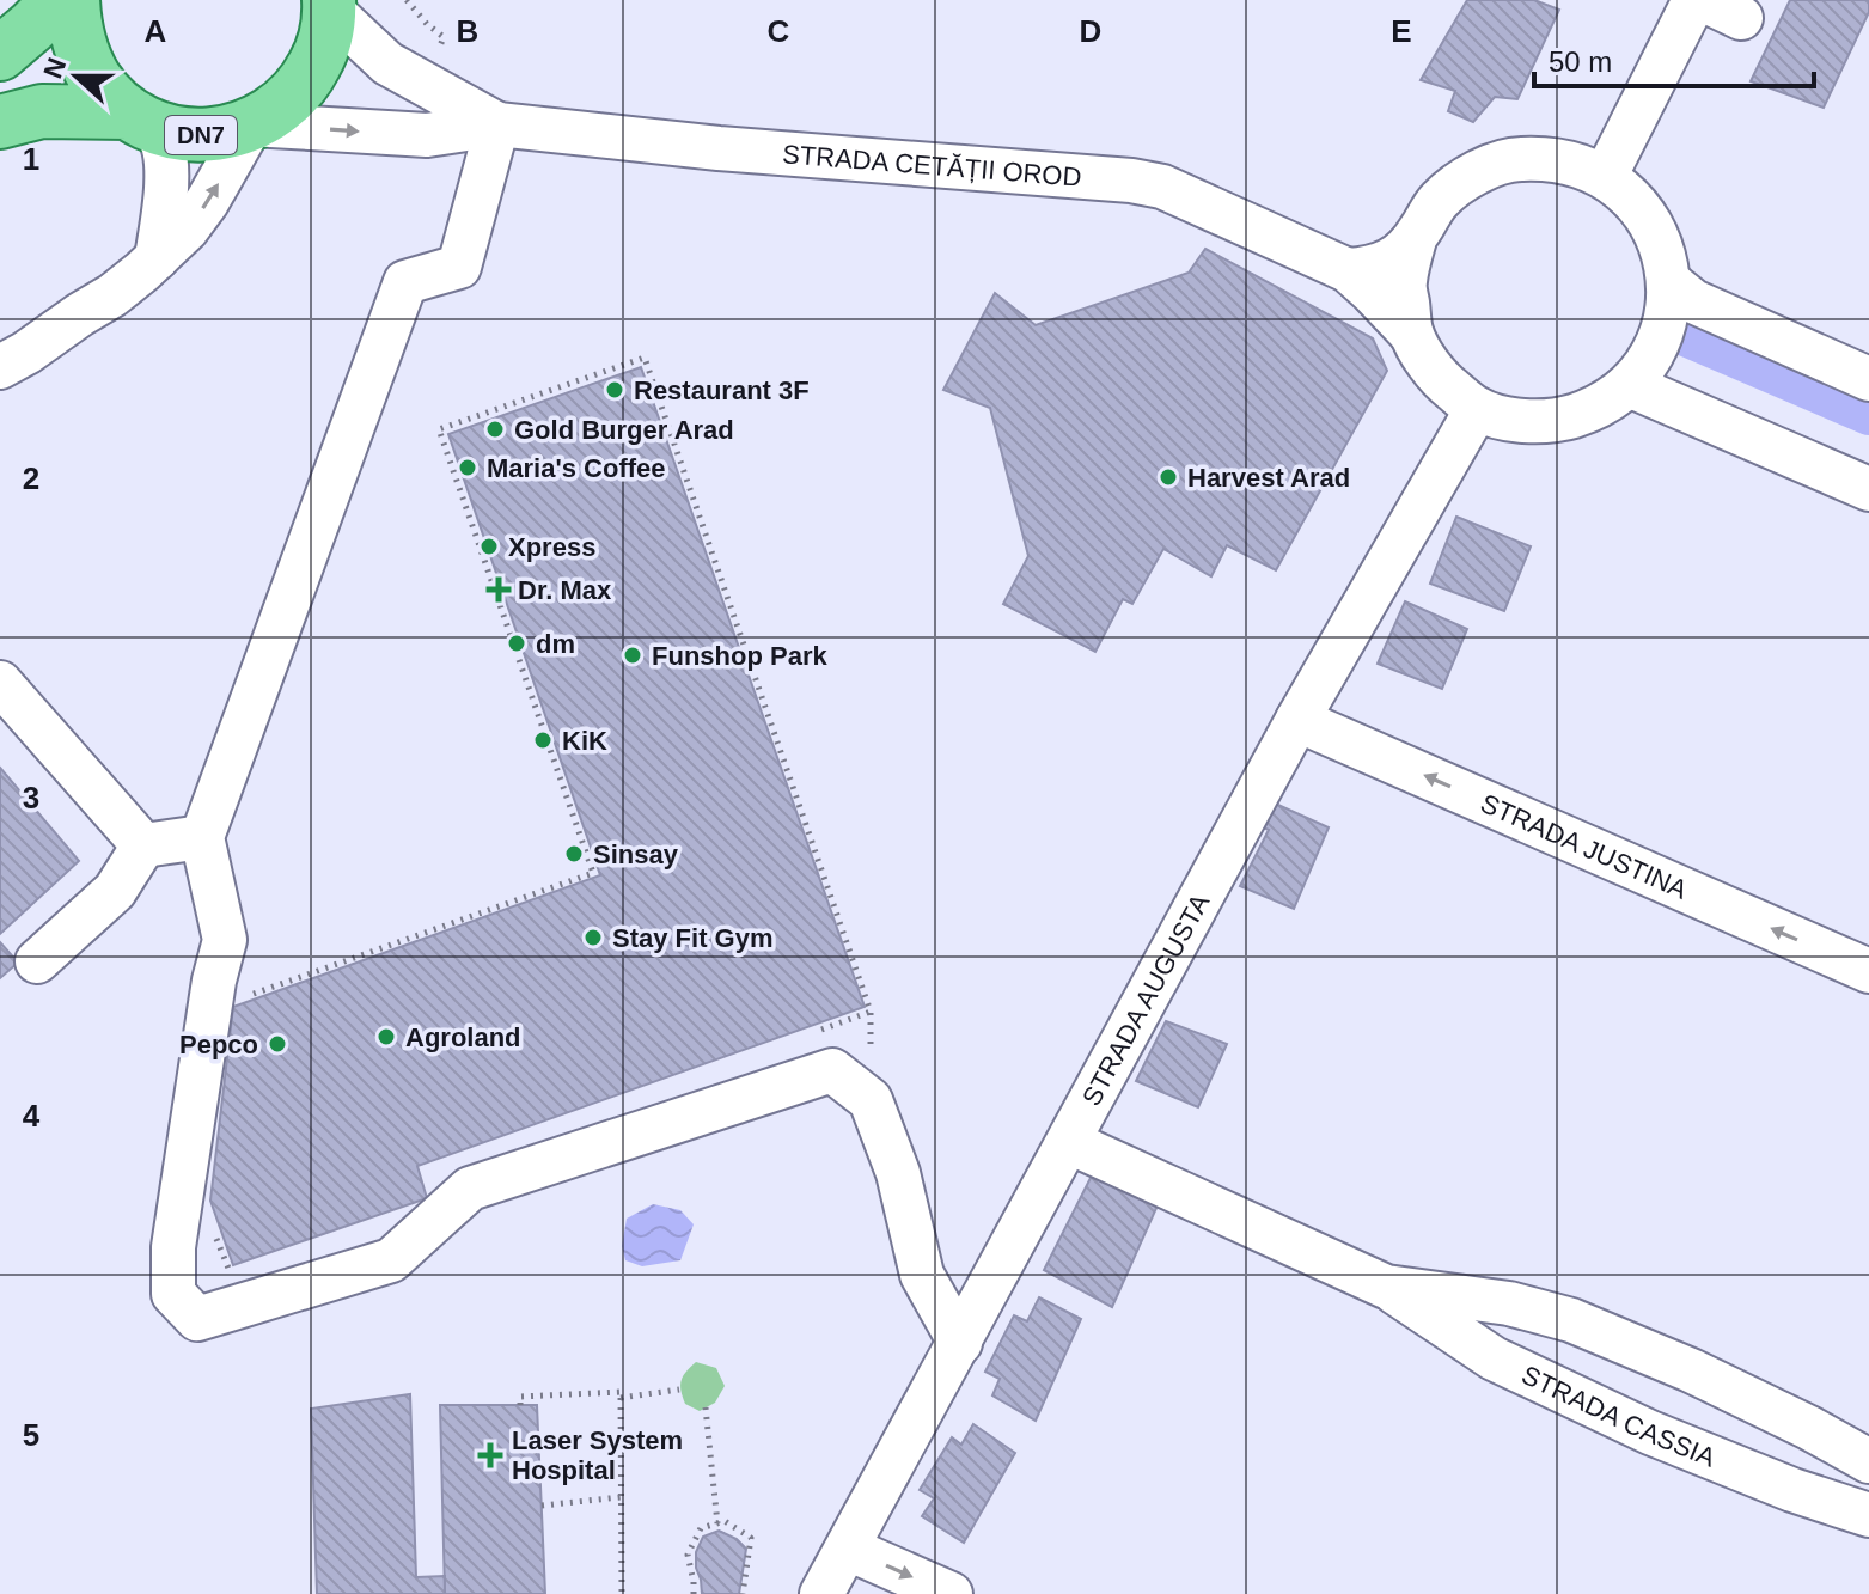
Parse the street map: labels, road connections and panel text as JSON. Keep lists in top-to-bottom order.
{
  "streets": {
    "main road": ["DN7"],
    "street": [
      "STRADA CETĂȚII OROD",
      "STRADA JUSTINA",
      "STRADA AUGUSTA",
      "STRADA CASSIA"
    ]
  },
  "crossings": [
    ["DN7", "STRADA CETĂȚII OROD"],
    ["STRADA CETĂȚII OROD", "STRADA AUGUSTA"],
    ["STRADA JUSTINA", "STRADA AUGUSTA"],
    ["STRADA AUGUSTA", "STRADA CASSIA"]
  ],
  "one_way": ["STRADA JUSTINA"],
  "places": {
    "other": [
      "Restaurant 3F",
      "Gold Burger Arad",
      "Maria's Coffee",
      "Harvest Arad",
      "Xpress",
      "dm",
      "Funshop Park",
      "KiK",
      "Sinsay",
      "Stay Fit Gym",
      "Agroland",
      "Pepco"
    ],
    "health": ["Dr. Max", "Laser System Hospital"]
  },
  "scale_bar": "50 m",
  "north": "left",
  "grid": {
    "columns": [
      "A",
      "B",
      "C",
      "D",
      "E"
    ],
    "rows": [
      "1",
      "2",
      "3",
      "4",
      "5"
    ]
  }
}
